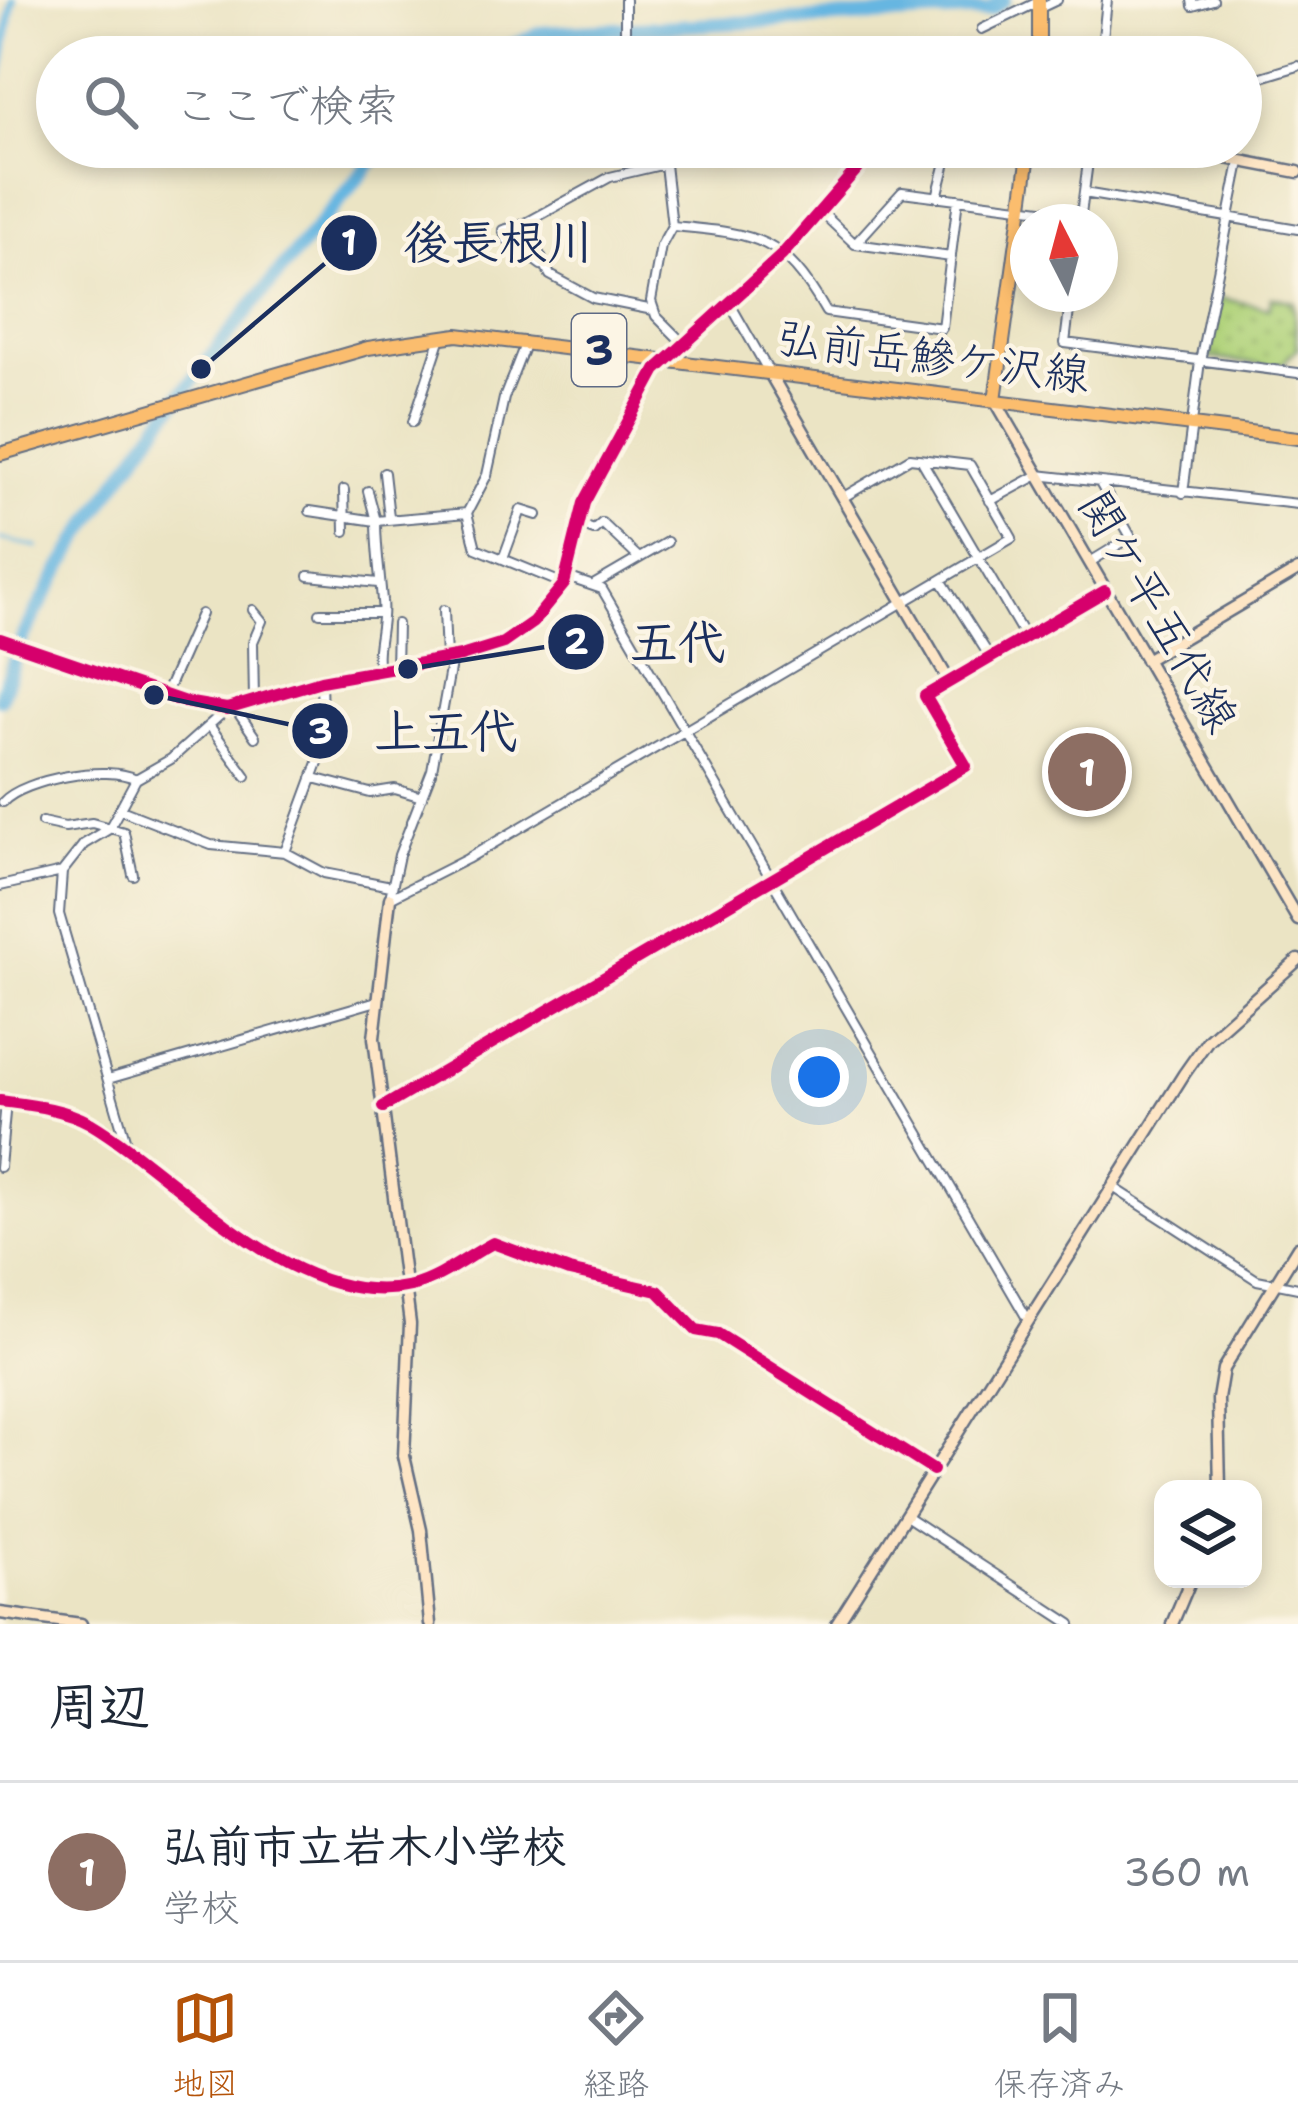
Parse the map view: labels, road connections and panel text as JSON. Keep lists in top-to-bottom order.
{
  "streets": {
    "main road": ["3", "弘前岳鰺ケ沢線"],
    "street": ["関ケ平五代線"]
  },
  "crossings": [
    ["弘前岳鰺ケ沢線", "関ケ平五代線"]
  ],
  "places": ["後長根川", "五代", "上五代"],
  "north": "top",
  "page": {
    "search": "ここで検索",
    "pins": "1",
    "heading": "周辺",
    "list": [
      {
        "mark": "1",
        "name": "弘前市立岩木小学校",
        "note": "学校",
        "value": "360 m"
      }
    ],
    "nav": ["地図", "経路", "保存済み"]
  }
}
